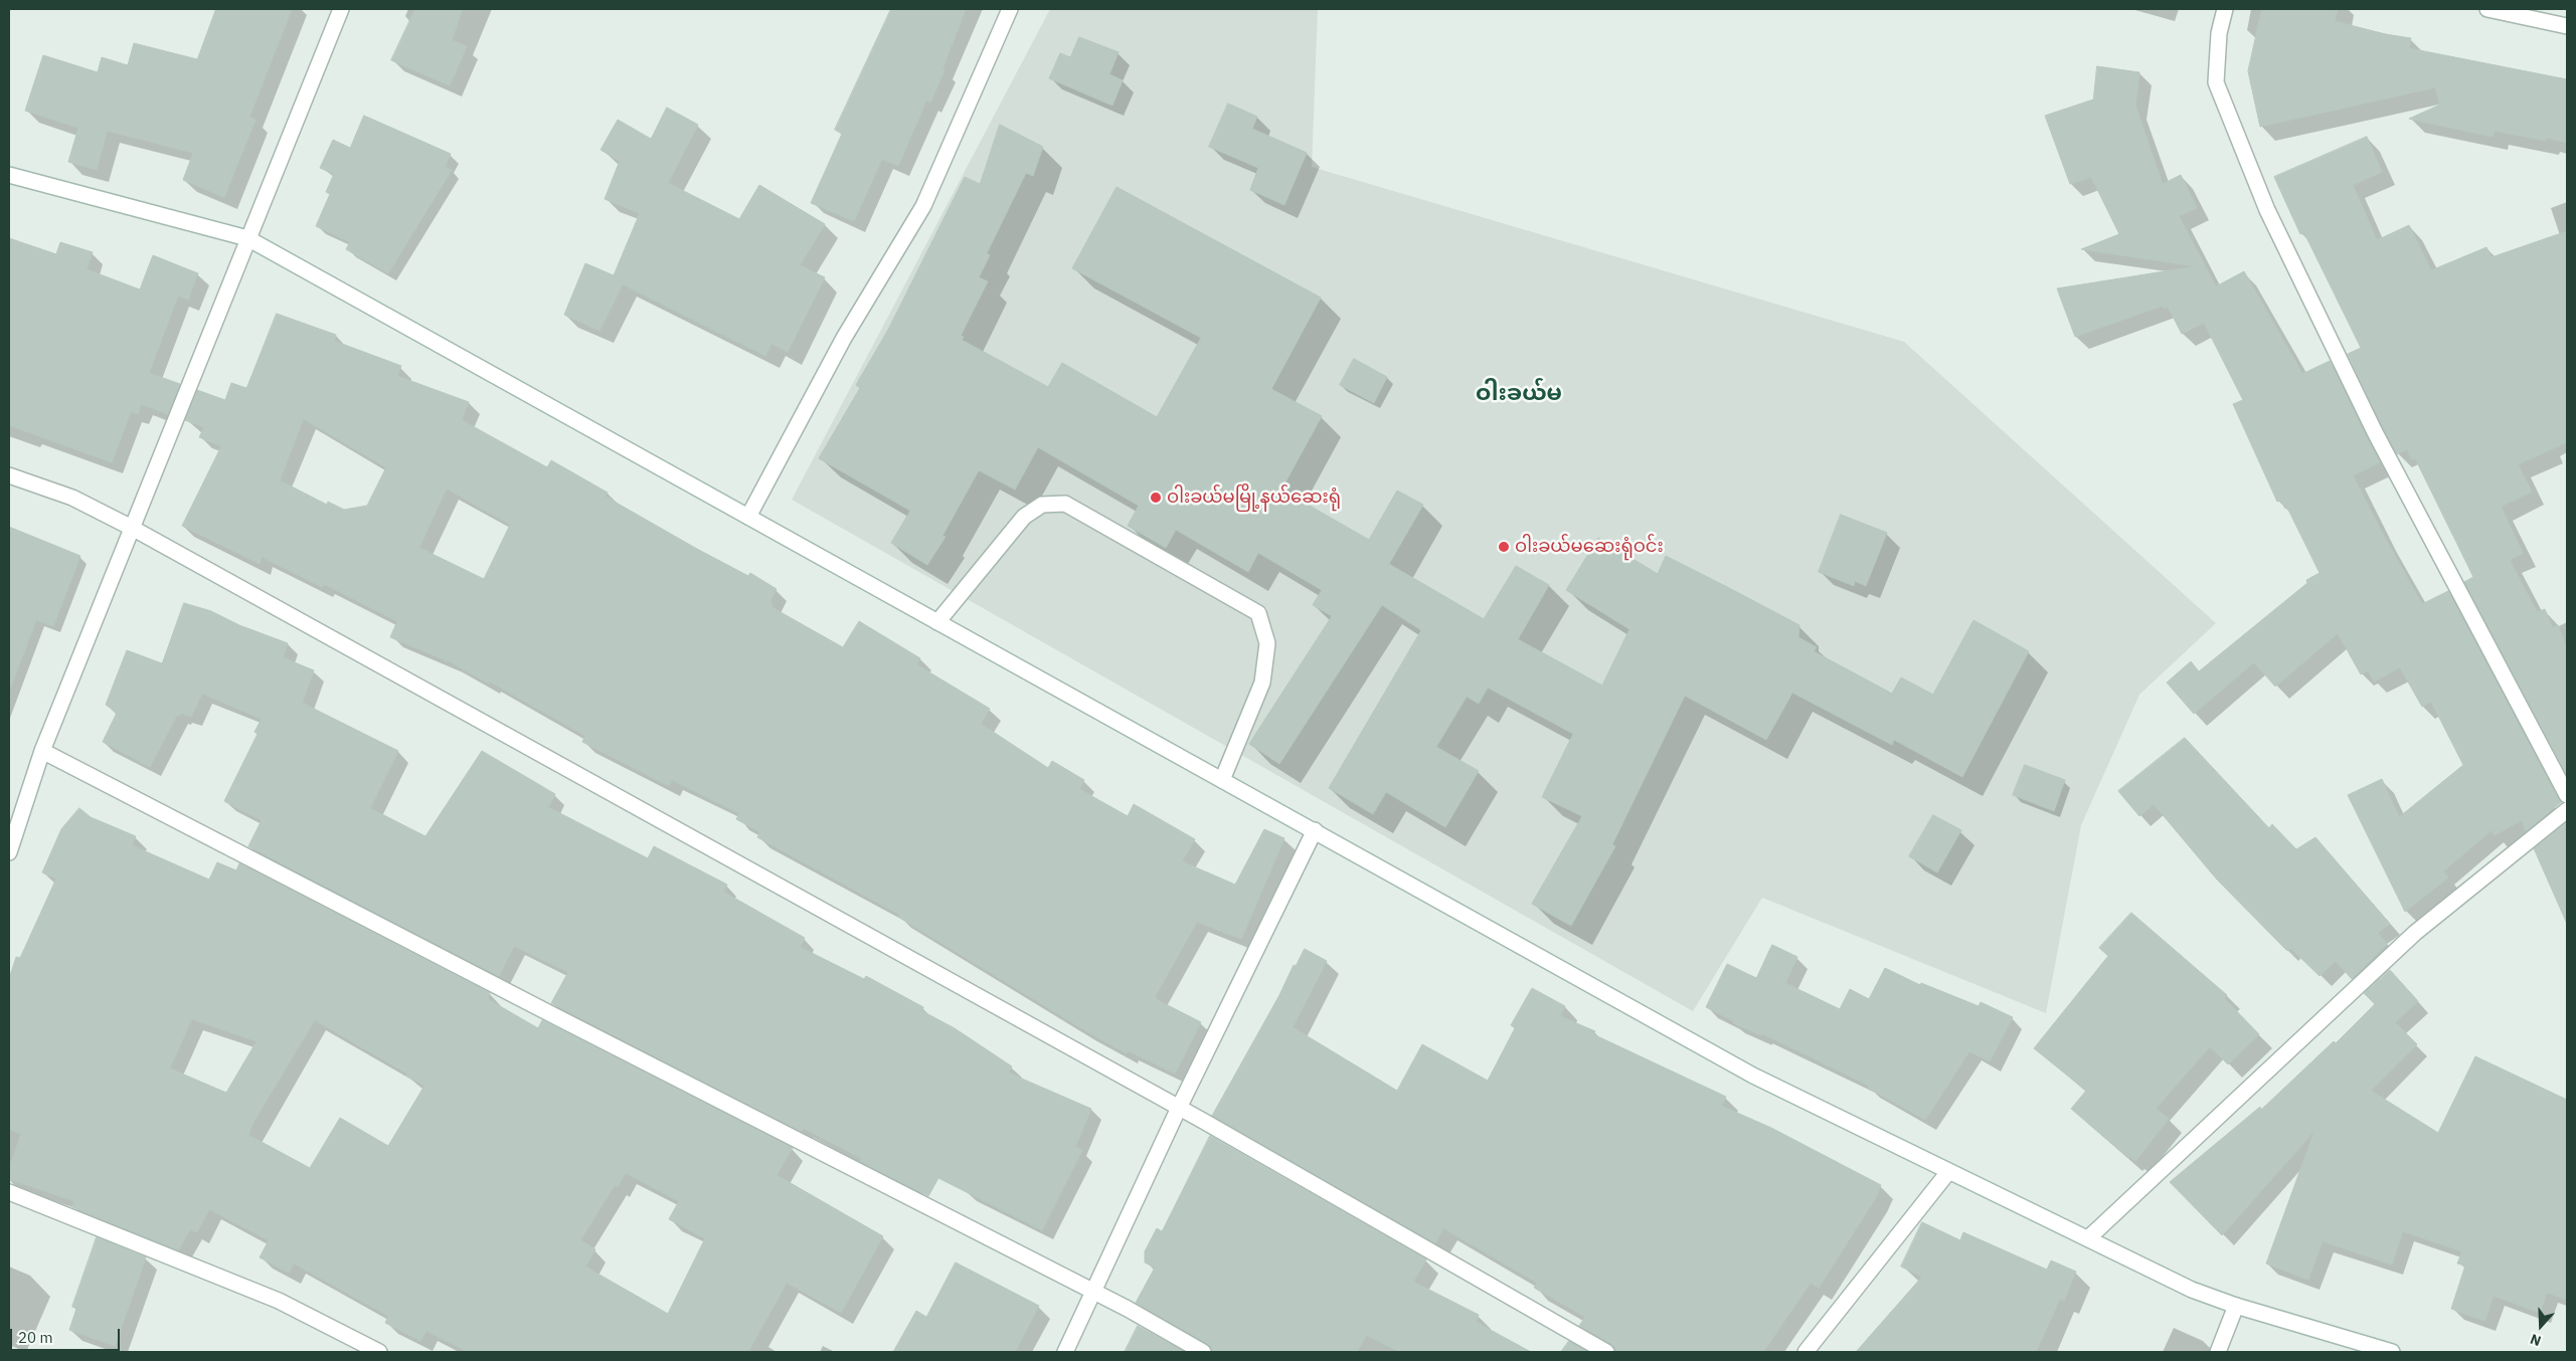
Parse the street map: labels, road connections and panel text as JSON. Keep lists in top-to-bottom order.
{
  "districts": ["ဝါးခယ်မ"],
  "places": ["ဝါးခယ်မမြို့နယ်ဆေးရုံ", "ဝါးခယ်မဆေးရုံဝင်း"],
  "scale_bar": "20 m",
  "north": "bottom"
}
